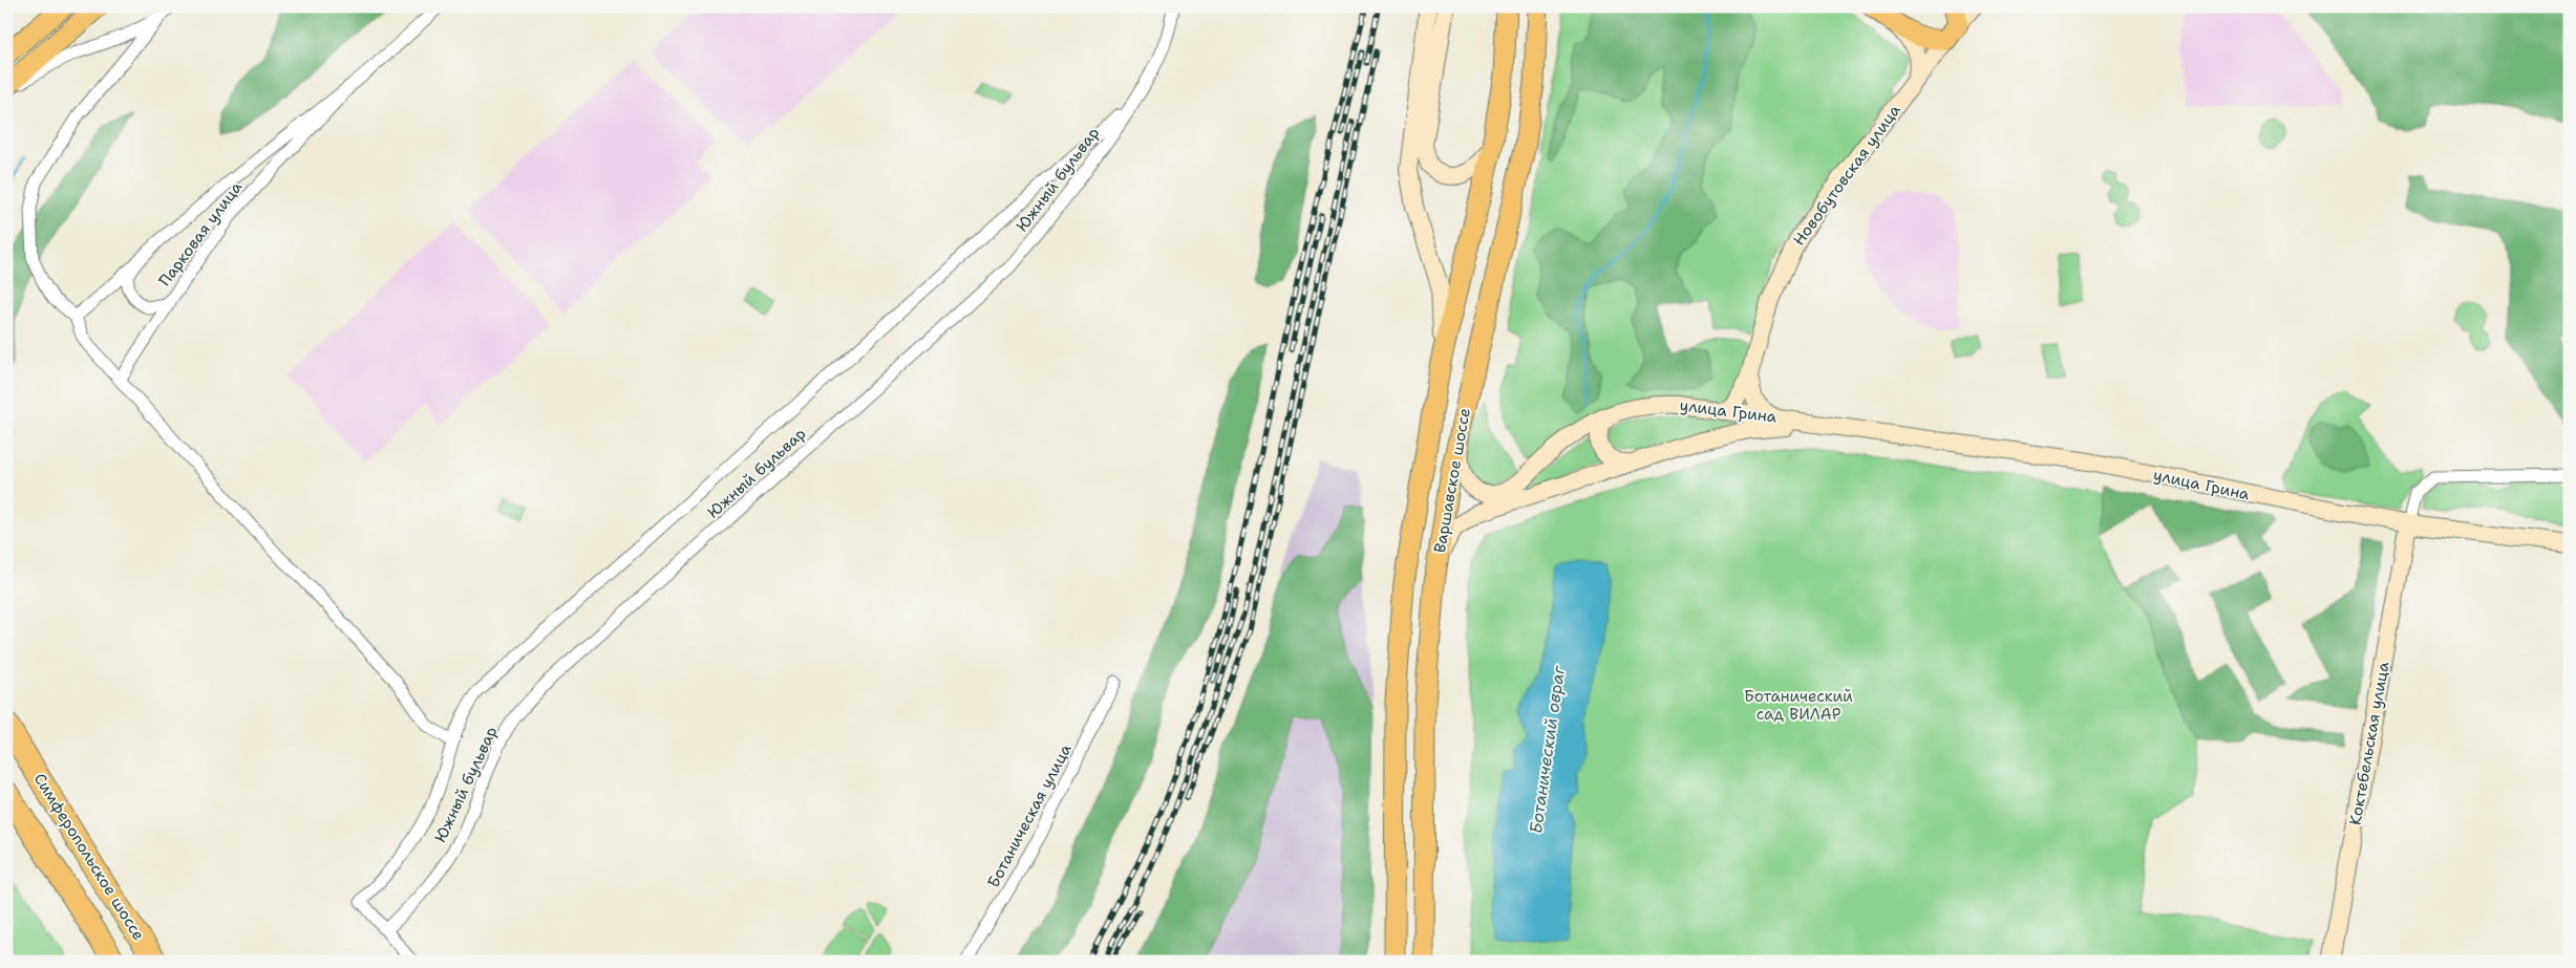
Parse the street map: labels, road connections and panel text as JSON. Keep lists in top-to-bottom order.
{
  "streets": {
    "highway": ["Симферопольское шоссе"],
    "main road": ["Варшавское шоссе"],
    "street": [
      "Новобутовская улица",
      "Южный бульвар",
      "Парковая улица",
      "улица Грина",
      "Коктебельская улица",
      "Ботаническая улица"
    ]
  },
  "crossings": [
    ["Новобутовская улица", "улица Грина"],
    ["улица Грина", "Варшавское шоссе"],
    ["улица Грина", "Коктебельская улица"]
  ],
  "water": ["Ботанический овраг"],
  "parks": ["Ботанический сад ВИЛАР"]
}
